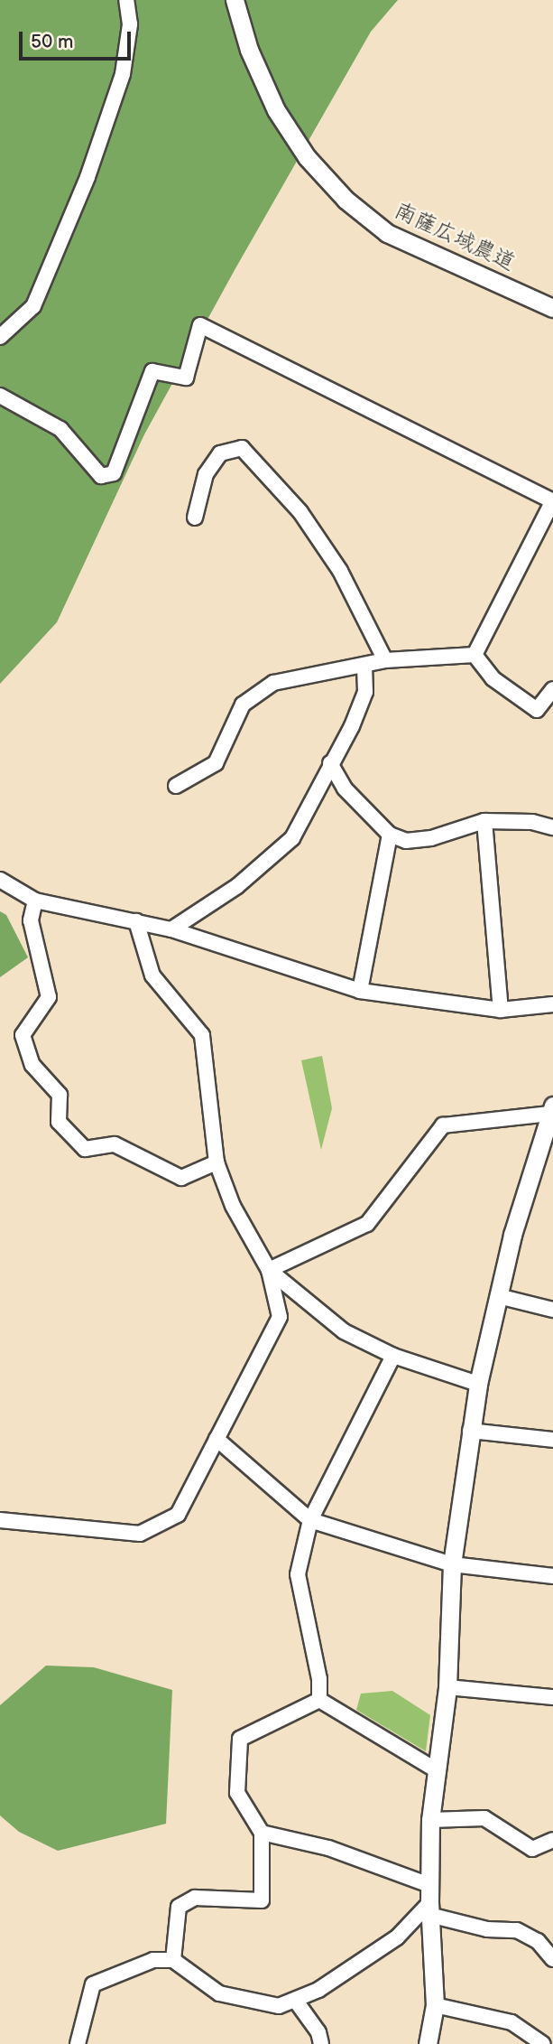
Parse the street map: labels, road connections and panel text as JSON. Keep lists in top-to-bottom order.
{
  "streets": {
    "street": ["南薩広域農道"]
  },
  "scale_bar": "50 m"
}
